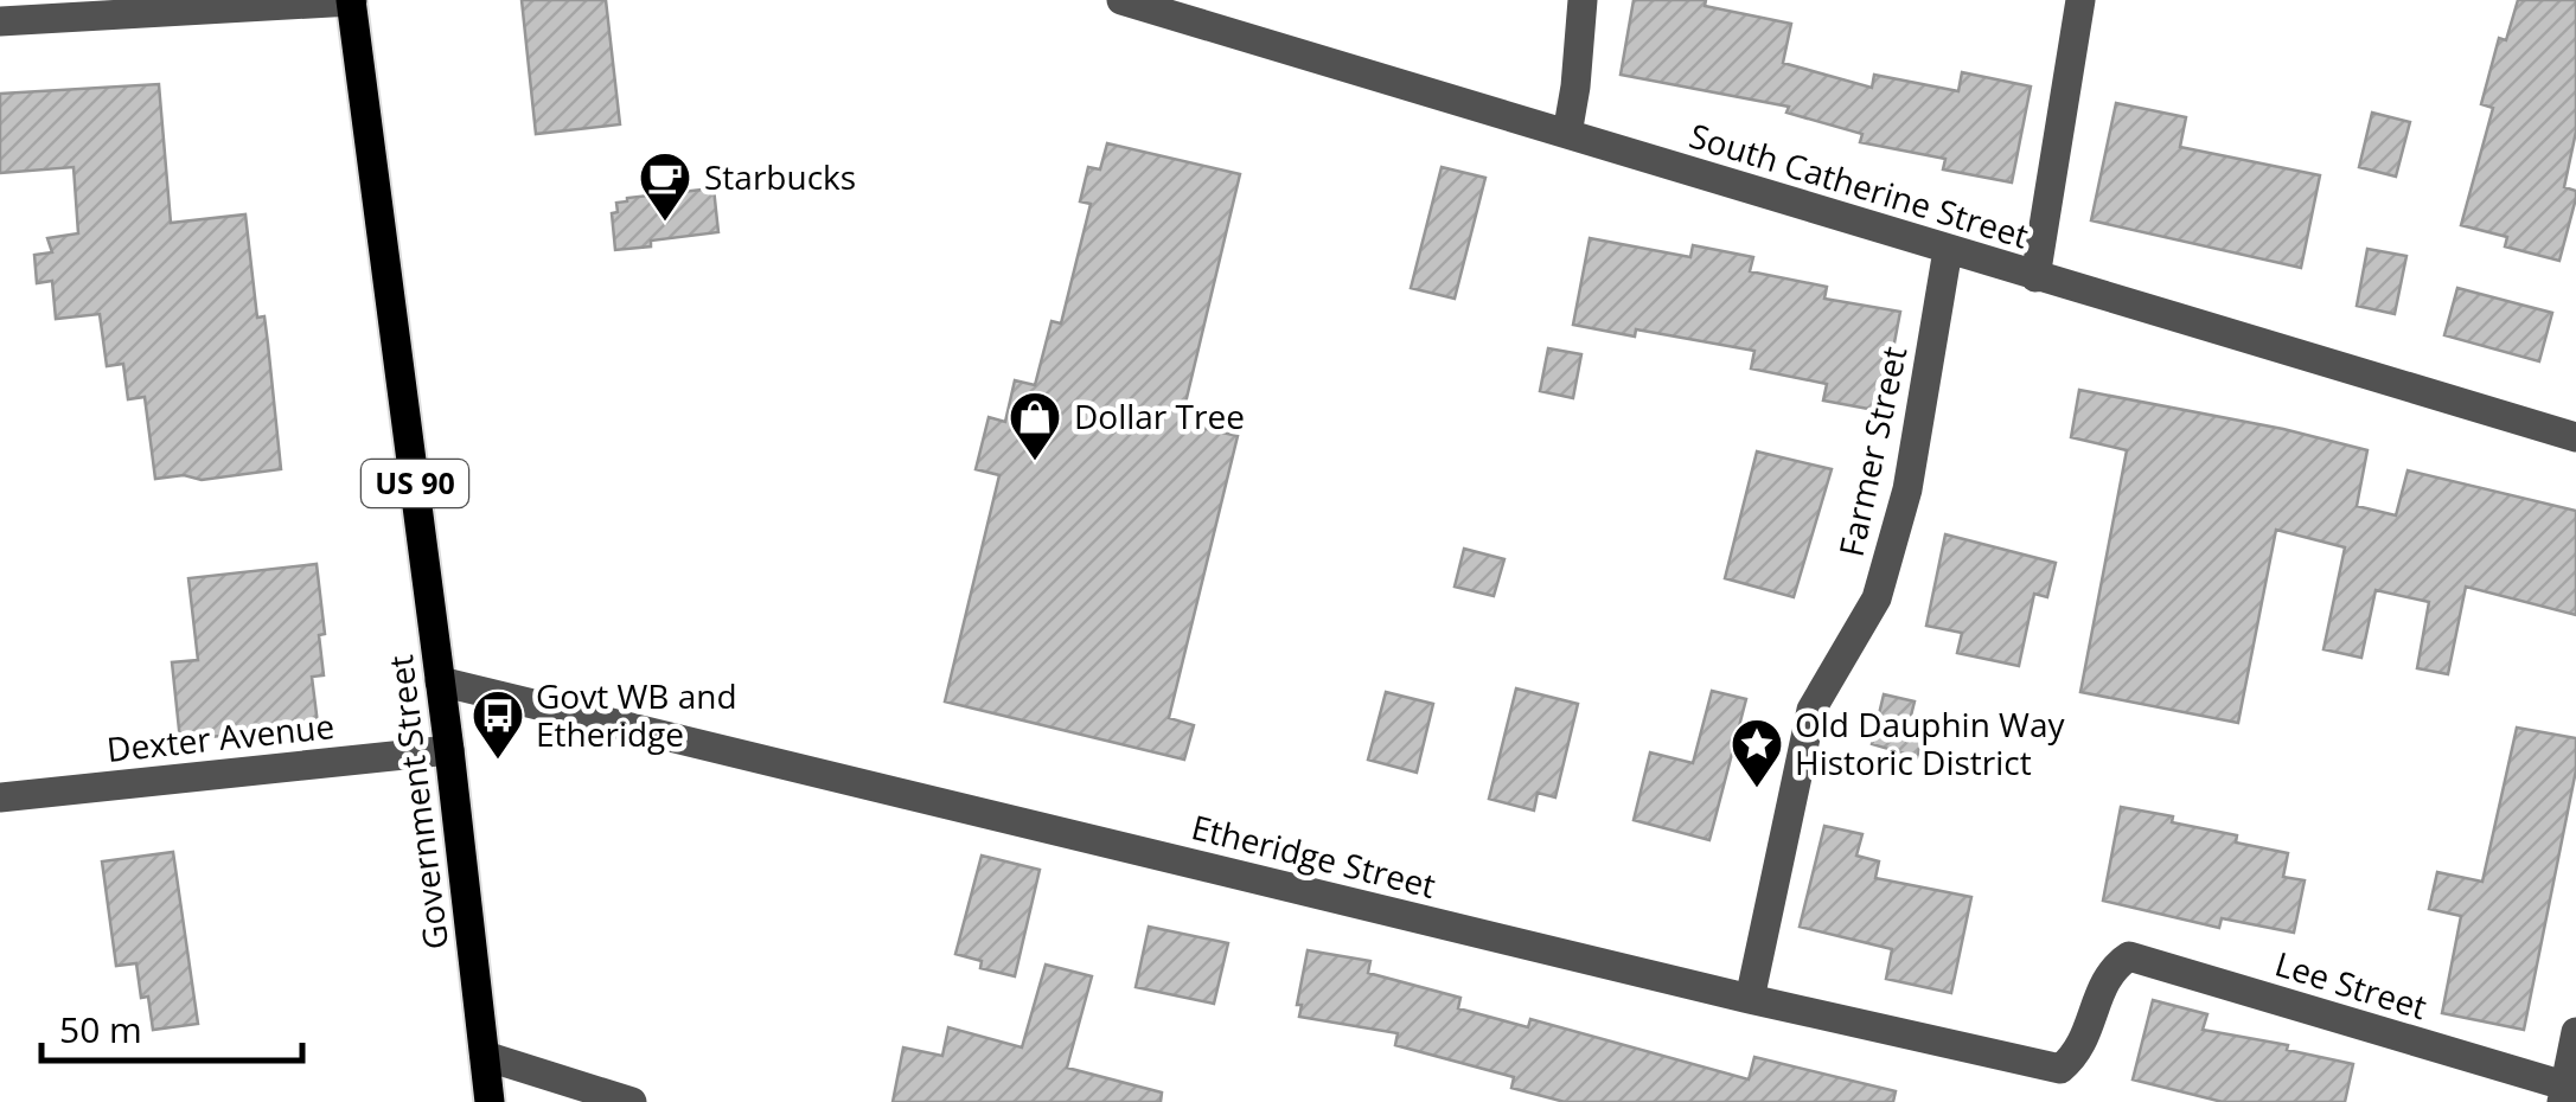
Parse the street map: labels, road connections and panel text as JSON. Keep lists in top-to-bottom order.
{
  "streets": {
    "main road": ["US 90", "Government Street"],
    "street": [
      "South Catherine Street",
      "Farmer Street",
      "Dexter Avenue",
      "Etheridge Street",
      "Lee Street"
    ]
  },
  "crossings": [
    ["South Catherine Street", "Farmer Street"],
    ["Farmer Street", "Etheridge Street"],
    ["Dexter Avenue", "Government Street"],
    ["Government Street", "Etheridge Street"],
    ["Etheridge Street", "Lee Street"]
  ],
  "places": {
    "cafe": ["Starbucks"],
    "shop": ["Dollar Tree"],
    "bus stop": ["Govt WB and Etheridge"],
    "place": ["Old Dauphin Way Historic District"]
  },
  "scale_bar": "50 m"
}
